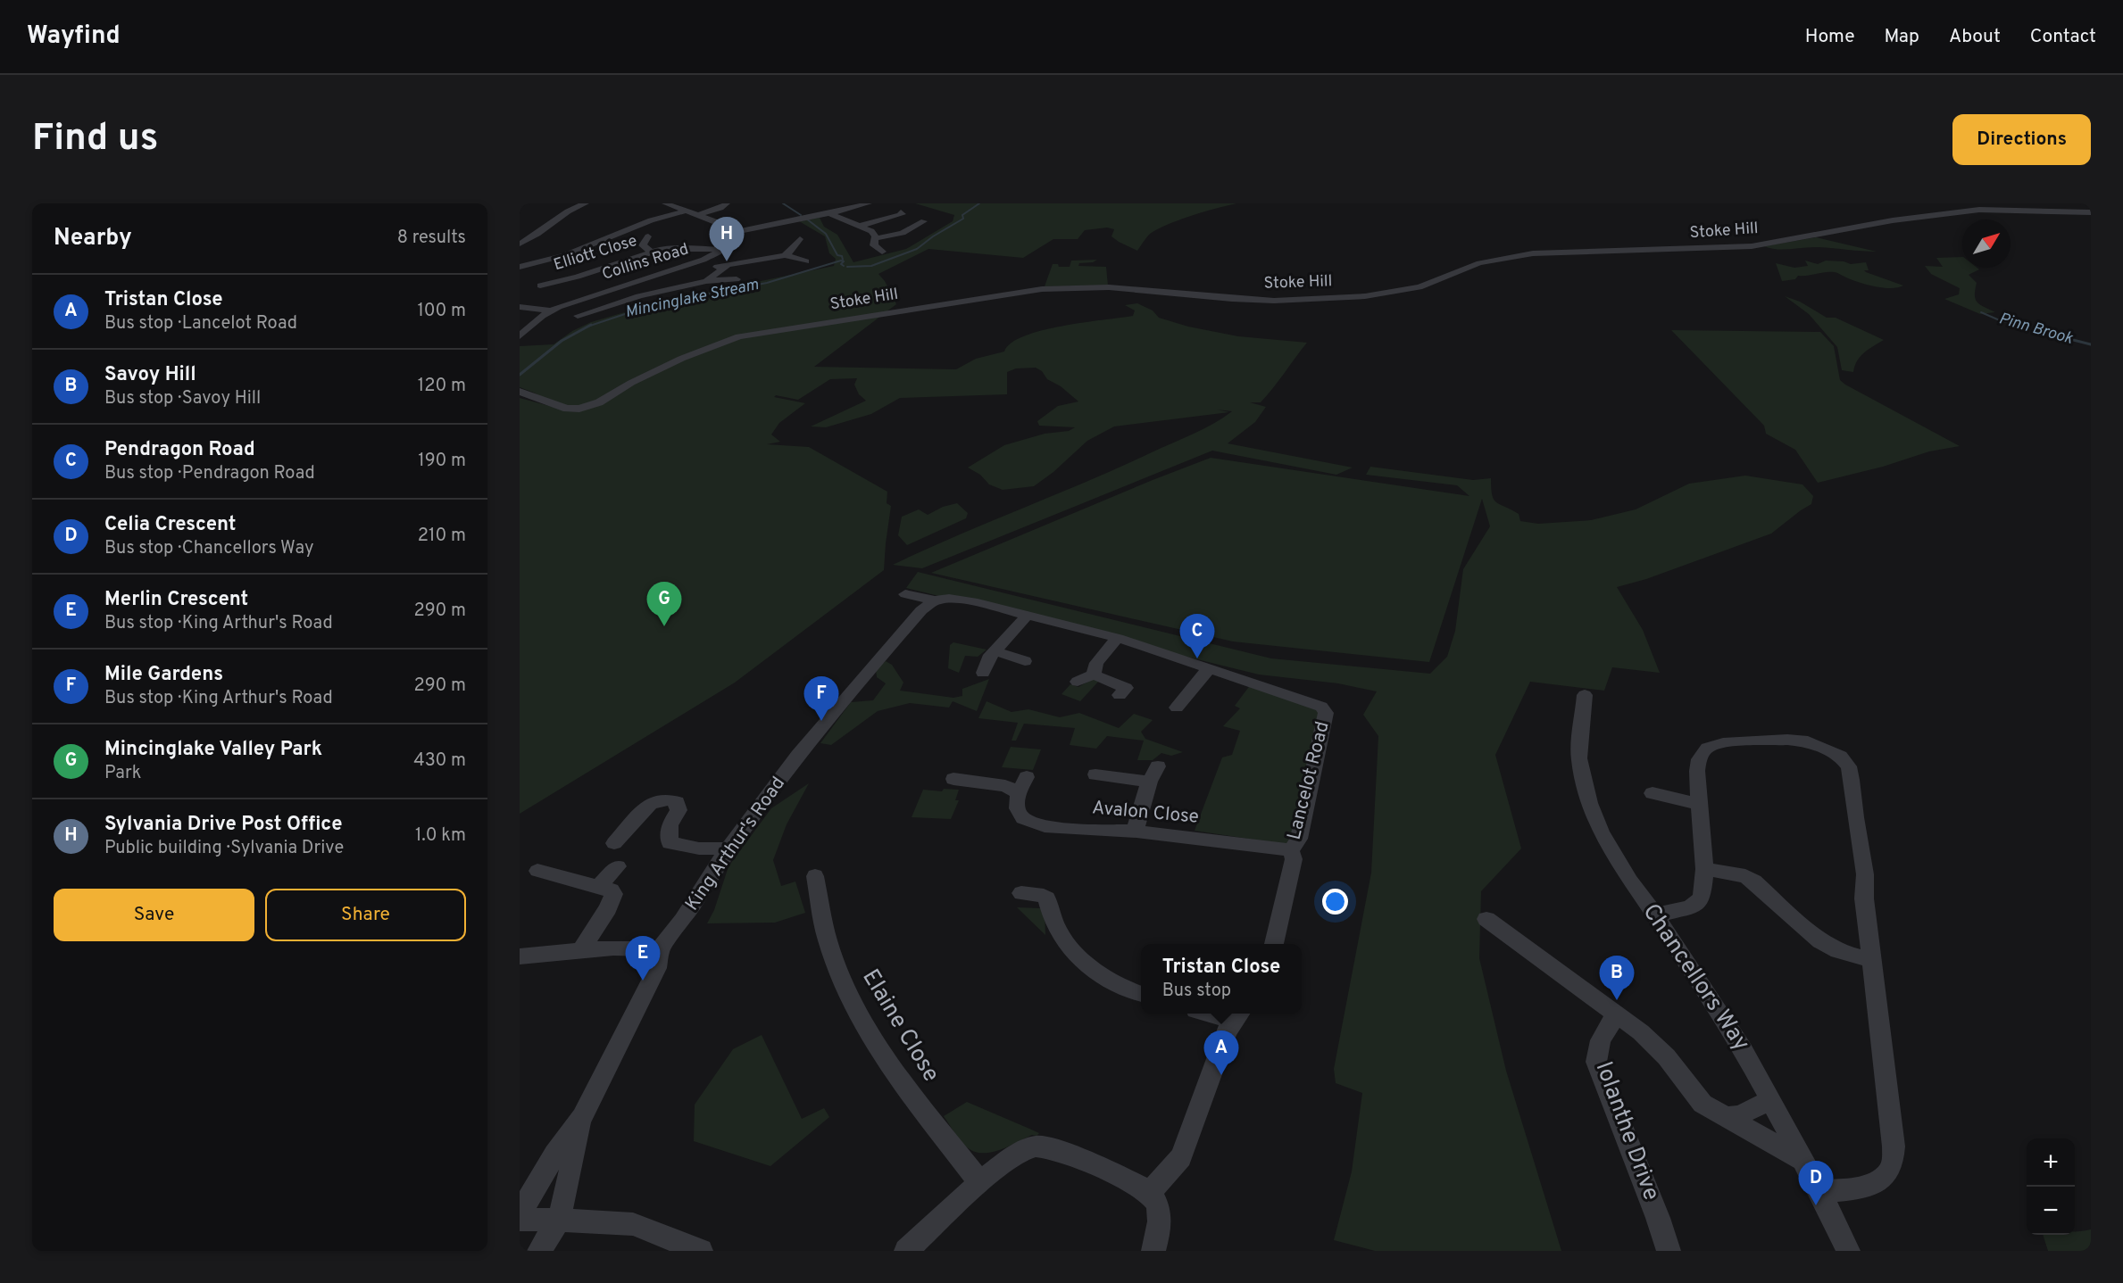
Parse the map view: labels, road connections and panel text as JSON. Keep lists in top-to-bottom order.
{
  "streets": {
    "street": [
      "Stoke Hill",
      "Elliott Close",
      "Collins Road",
      "Lancelot Road",
      "Avalon Close",
      "King Arthur's Road",
      "Chancellors Way",
      "Elaine Close",
      "Iolanthe Drive"
    ]
  },
  "crossings": [
    ["Elliott Close", "Collins Road"],
    ["Lancelot Road", "Avalon Close"]
  ],
  "water": ["Mincinglake Stream", "Pinn Brook"],
  "north": "top right",
  "page": {
    "header": "Wayfind",
    "nav": [
      "Home",
      "Map",
      "About",
      "Contact"
    ],
    "buttons": [
      "Directions",
      ["Save", "Share"]
    ],
    "title": "Find us",
    "heading": ["Nearby", "8 results"],
    "pins": [
      "H",
      "G",
      "C",
      "F",
      "E",
      "B",
      "A",
      "D"
    ],
    "list": [
      {
        "mark": "A",
        "name": "Tristan Close",
        "note": "Bus stop · Lancelot Road",
        "value": "100 m"
      },
      {
        "mark": "B",
        "name": "Savoy Hill",
        "note": "Bus stop · Savoy Hill",
        "value": "120 m"
      },
      {
        "mark": "C",
        "name": "Pendragon Road",
        "note": "Bus stop · Pendragon Road",
        "value": "190 m"
      },
      {
        "mark": "D",
        "name": "Celia Crescent",
        "note": "Bus stop · Chancellors Way",
        "value": "210 m"
      },
      {
        "mark": "E",
        "name": "Merlin Crescent",
        "note": "Bus stop · King Arthur's Road",
        "value": "290 m"
      },
      {
        "mark": "F",
        "name": "Mile Gardens",
        "note": "Bus stop · King Arthur's Road",
        "value": "290 m"
      },
      {
        "mark": "G",
        "name": "Mincinglake Valley Park",
        "note": "Park",
        "value": "430 m"
      },
      {
        "mark": "H",
        "name": "Sylvania Drive Post Office",
        "note": "Public building · Sylvania Drive",
        "value": "1.0 km"
      }
    ],
    "popup": ["Tristan Close", "Bus stop"],
    "map_buttons": ["+", "−"]
  }
}
